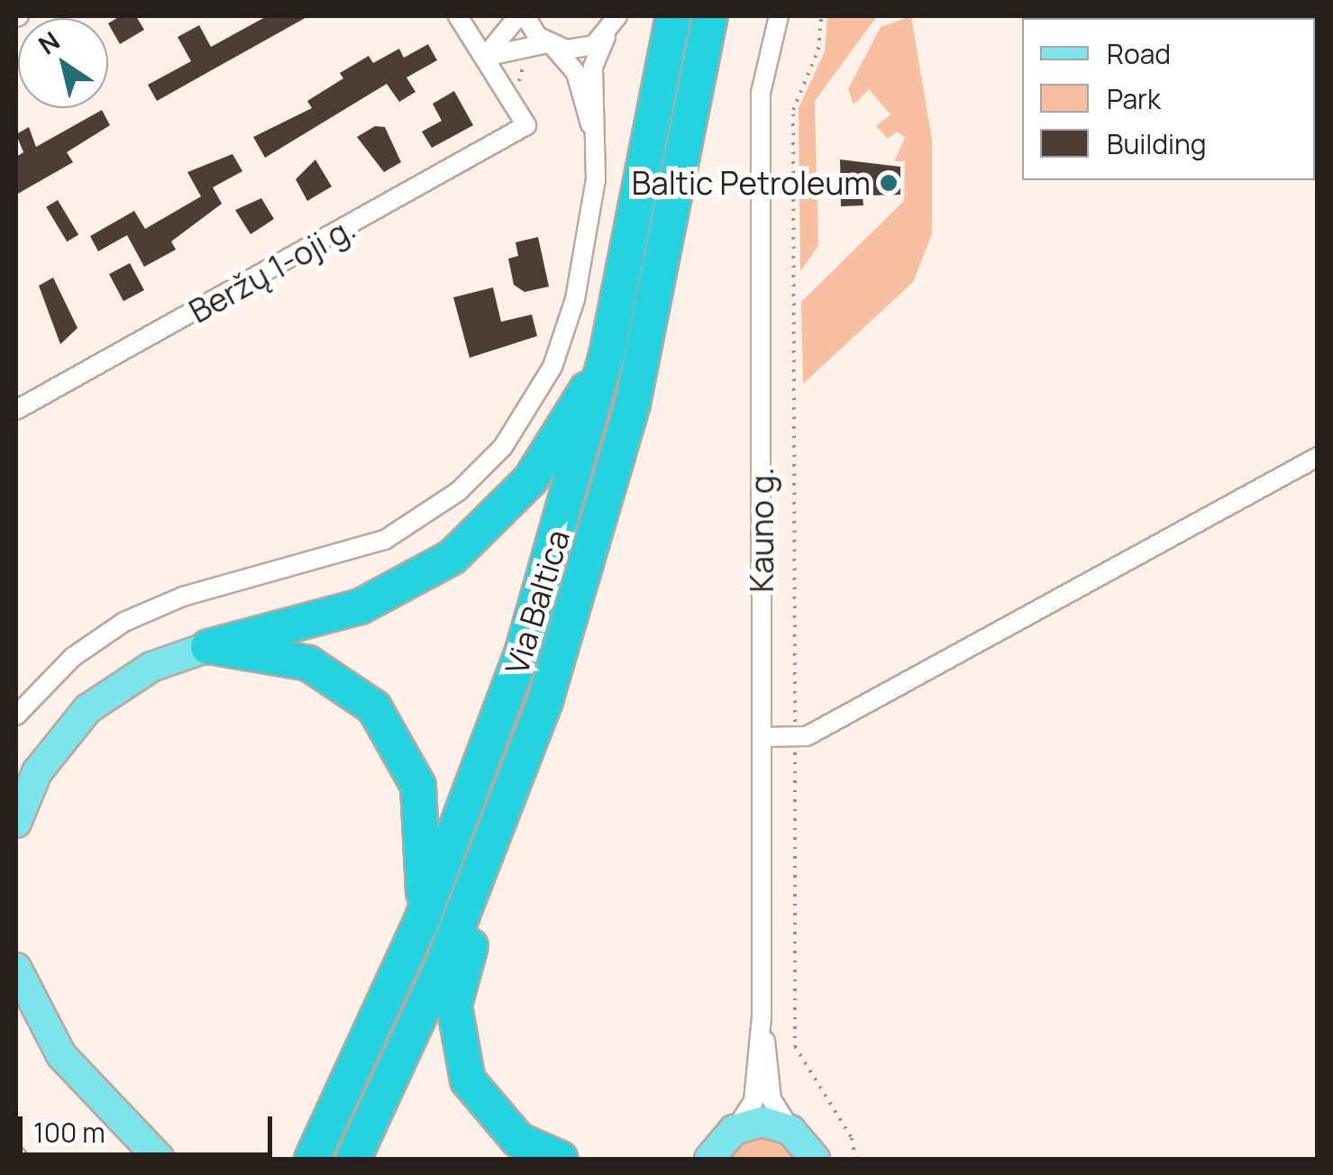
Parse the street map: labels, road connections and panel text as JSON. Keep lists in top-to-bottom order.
{
  "streets": {
    "highway": ["Via Baltica"],
    "street": ["Beržų 1-oji g.", "Kauno g."]
  },
  "places": ["Baltic Petroleum"],
  "legend": ["Road", "Park", "Building"],
  "scale_bar": "100 m",
  "north": "top left"
}
